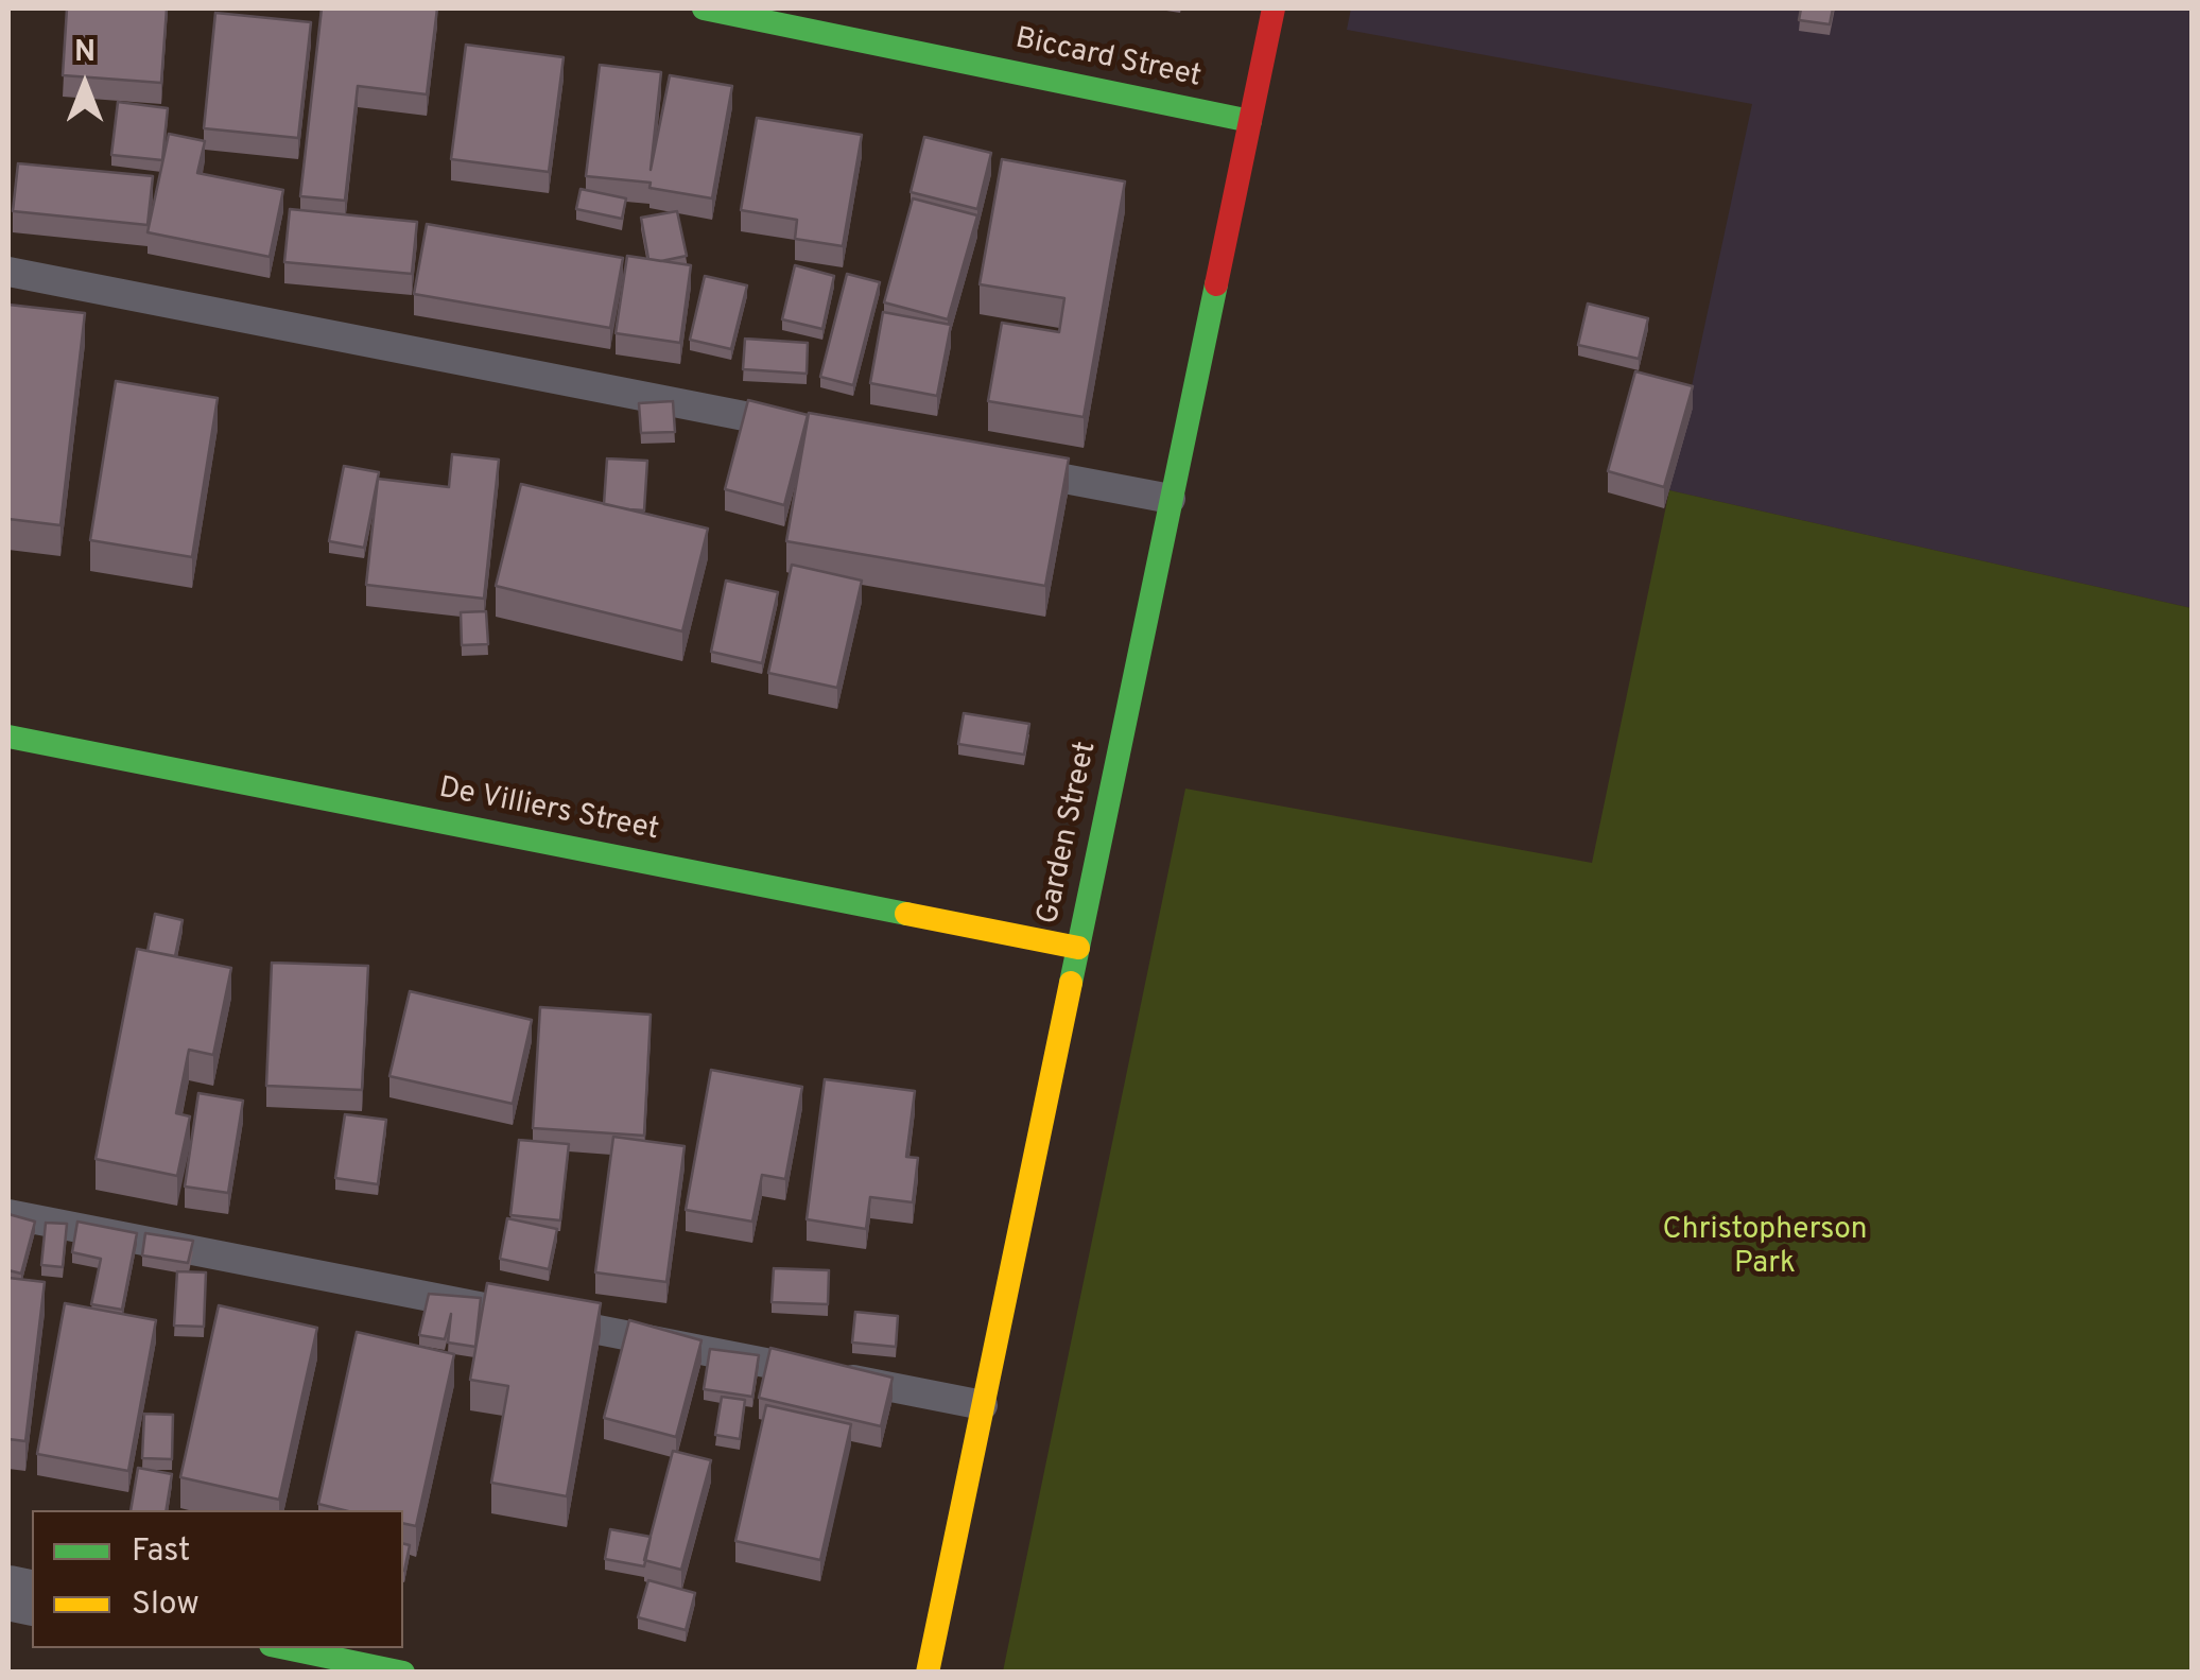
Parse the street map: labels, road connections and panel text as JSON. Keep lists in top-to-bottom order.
{
  "streets": {
    "street": ["Biccard Street", "De Villiers Street", "Garden Street"]
  },
  "crossings": [
    ["Biccard Street", "Garden Street"],
    ["De Villiers Street", "Garden Street"]
  ],
  "parks": ["Christopherson Park"],
  "legend": ["Fast", "Slow"],
  "north": "top"
}
